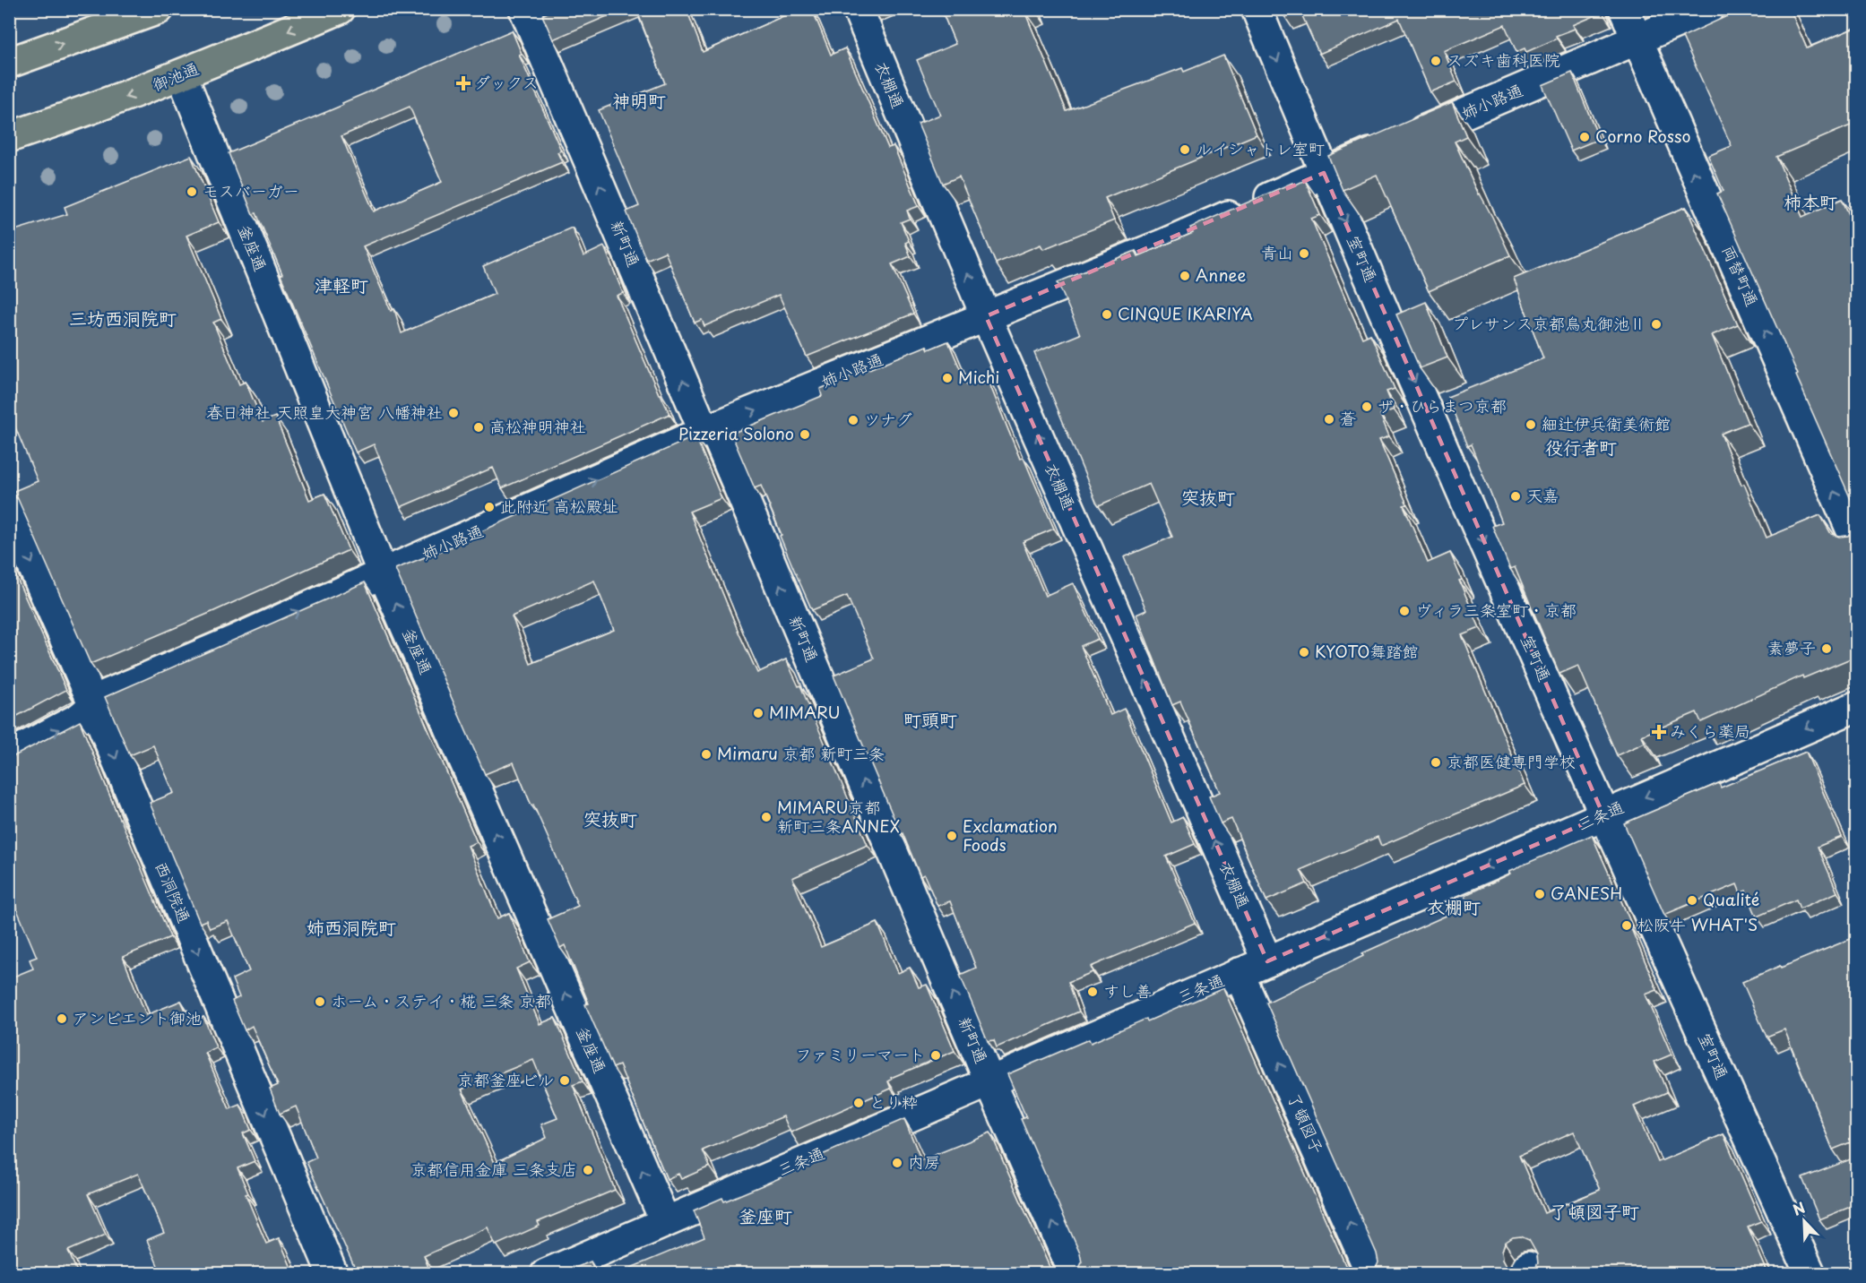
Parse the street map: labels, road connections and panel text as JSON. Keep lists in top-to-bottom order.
{
  "streets": {
    "main road": ["御池通"],
    "street": [
      "衣棚通",
      "姉小路通",
      "新町通",
      "釜座通",
      "室町通",
      "両替町通",
      "三条通",
      "西洞院通",
      "了頓図子"
    ]
  },
  "crossings": [
    ["御池通", "釜座通"],
    ["衣棚通", "姉小路通"],
    ["衣棚通", "三条通"],
    ["姉小路通", "新町通"],
    ["姉小路通", "釜座通"],
    ["姉小路通", "室町通"],
    ["姉小路通", "両替町通"],
    ["姉小路通", "西洞院通"],
    ["新町通", "三条通"],
    ["釜座通", "三条通"],
    ["室町通", "三条通"],
    ["三条通", "了頓図子"]
  ],
  "one_way": [
    "衣棚通",
    "姉小路通",
    "新町通",
    "釜座通",
    "室町通",
    "両替町通",
    "三条通",
    "西洞院通",
    "了頓図子"
  ],
  "districts": [
    "神明町",
    "柿本町",
    "津軽町",
    "三坊西洞院町",
    "役行者町",
    "突抜町",
    "町頭町",
    "突抜町",
    "衣棚町",
    "姉西洞院町",
    "了頓図子町",
    "釜座町"
  ],
  "places": {
    "other": [
      "スズキ歯科医院",
      "Corno Rosso",
      "ルイシャトレ室町",
      "モスバーガー",
      "青山",
      "Annee",
      "CINQUE IKARIYA",
      "プレサンス京都烏丸御池Ⅱ",
      "Michi",
      "ザ・ひらまつ京都",
      "春日神社 天照皇大神宮 八幡神社",
      "蒼",
      "ツナグ",
      "細辻伊兵衛美術館",
      "高松神明神社",
      "Pizzeria Solono",
      "天嘉",
      "此附近 高松殿址",
      "ヴィラ三条室町・京都",
      "素夢子",
      "KYOTO舞踏館",
      "MIMARU",
      "Mimaru 京都 新町三条",
      "京都医健専門学校",
      "MIMARU京都 新町三条ANNEX",
      "Exclamation Foods",
      "GANESH",
      "Qualité",
      "松阪牛 WHAT'S",
      "すし善",
      "ホーム・ステイ・椛 三条 京都",
      "アンビエント御池",
      "ファミリーマート",
      "京都釜座ビル",
      "とり粋",
      "内房",
      "京都信用金庫 三条支店"
    ],
    "health": ["ダックス", "みくら薬局"]
  },
  "north": "top left"
}
